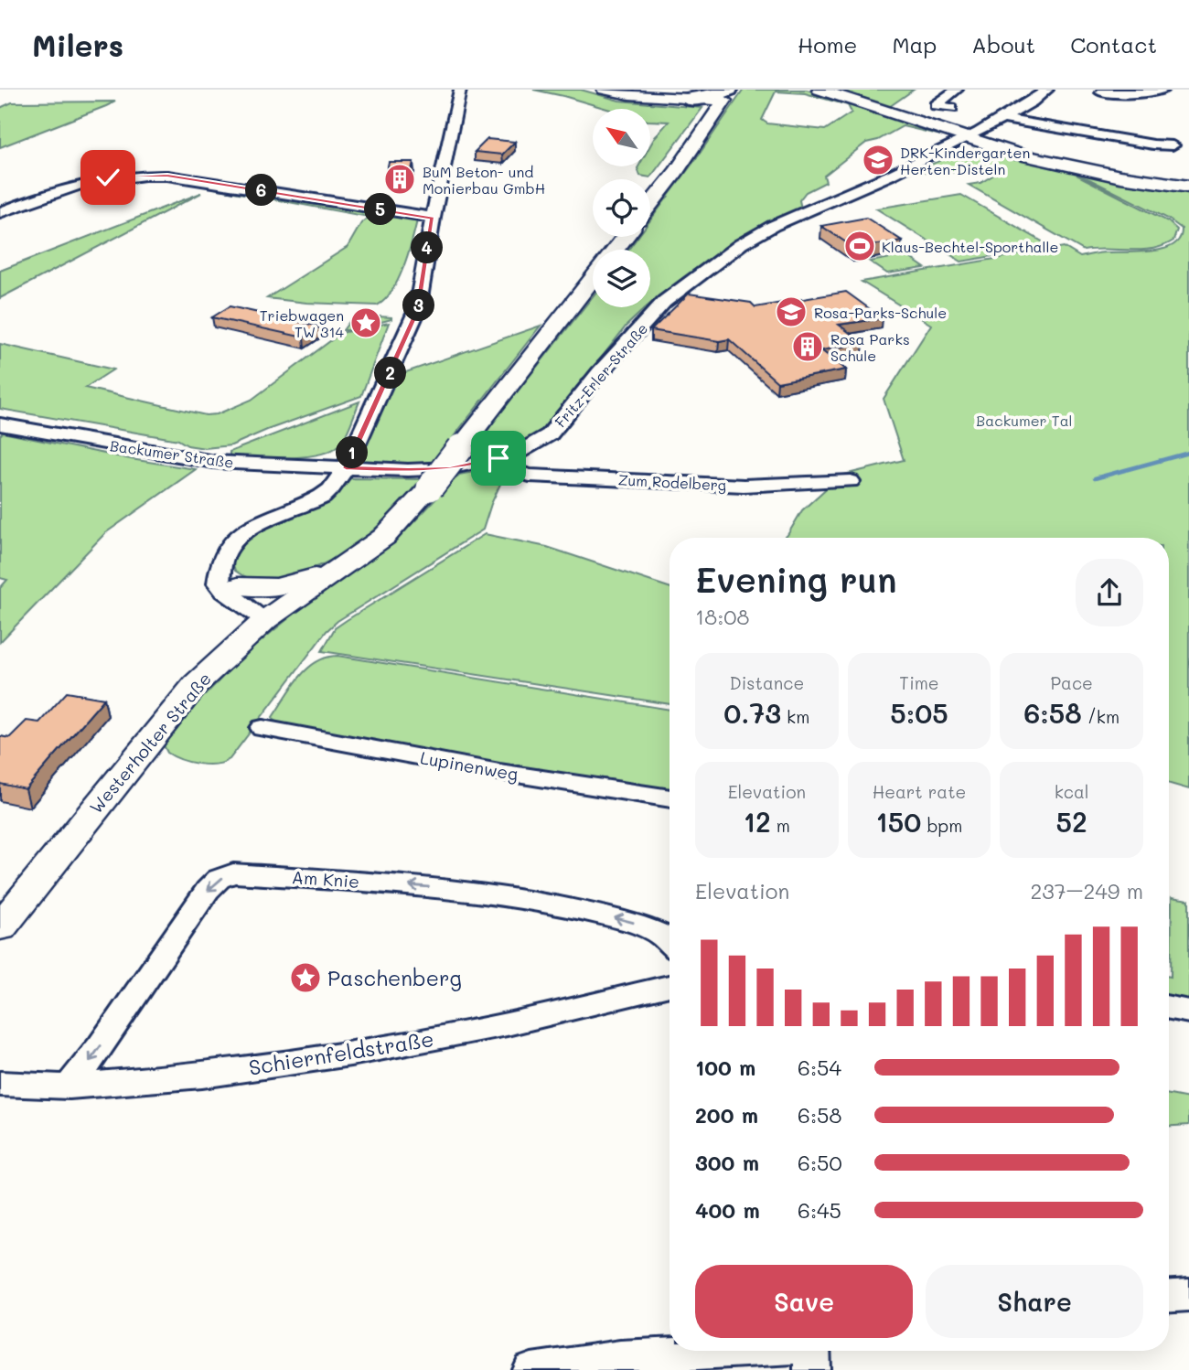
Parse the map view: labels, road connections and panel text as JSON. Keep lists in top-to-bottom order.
{
  "streets": {
    "main road": ["Westerholter Straße"],
    "street": [
      "Fritz-Erler-Straße",
      "Backumer Straße",
      "Zum Rodelberg",
      "Lupinenweg",
      "Am Knie",
      "Schiernfeldstraße"
    ]
  },
  "crossings": [
    ["Fritz-Erler-Straße", "Backumer Straße"],
    ["Fritz-Erler-Straße", "Zum Rodelberg"],
    ["Am Knie", "Schiernfeldstraße"]
  ],
  "one_way": ["Am Knie"],
  "parks": ["Backumer Tal"],
  "places": {
    "school or university": ["DRK-Kindergarten Herten-Disteln", "Rosa-Parks-Schule"],
    "building": ["BuM Beton- und Monierbau GmbH", "Rosa Parks Schule"],
    "sports": ["Klaus-Bechtel-Sporthalle"],
    "place": ["Triebwagen TW 314", "Paschenberg"]
  },
  "north": "top left",
  "page": {
    "header": "Milers",
    "nav": [
      "Home",
      "Map",
      "About",
      "Contact"
    ],
    "pins": [
      "6",
      "5",
      "4",
      "3",
      "2",
      "1"
    ],
    "heading": ["Evening run", "18:08"],
    "stats": [
      ["Distance", "0.73 km"],
      ["Time", "5:05"],
      ["Pace", "6:58 /km"],
      ["Elevation", "12 m"],
      ["Heart rate", "150 bpm"],
      ["kcal", "52"]
    ],
    "chart": ["Elevation", "237–249 m"],
    "list": [
      {
        "name": "100 m",
        "note": "6:54"
      },
      {
        "name": "200 m",
        "note": "6:58"
      },
      {
        "name": "300 m",
        "note": "6:50"
      },
      {
        "name": "400 m",
        "note": "6:45"
      }
    ],
    "buttons": ["Save", "Share"]
  }
}
